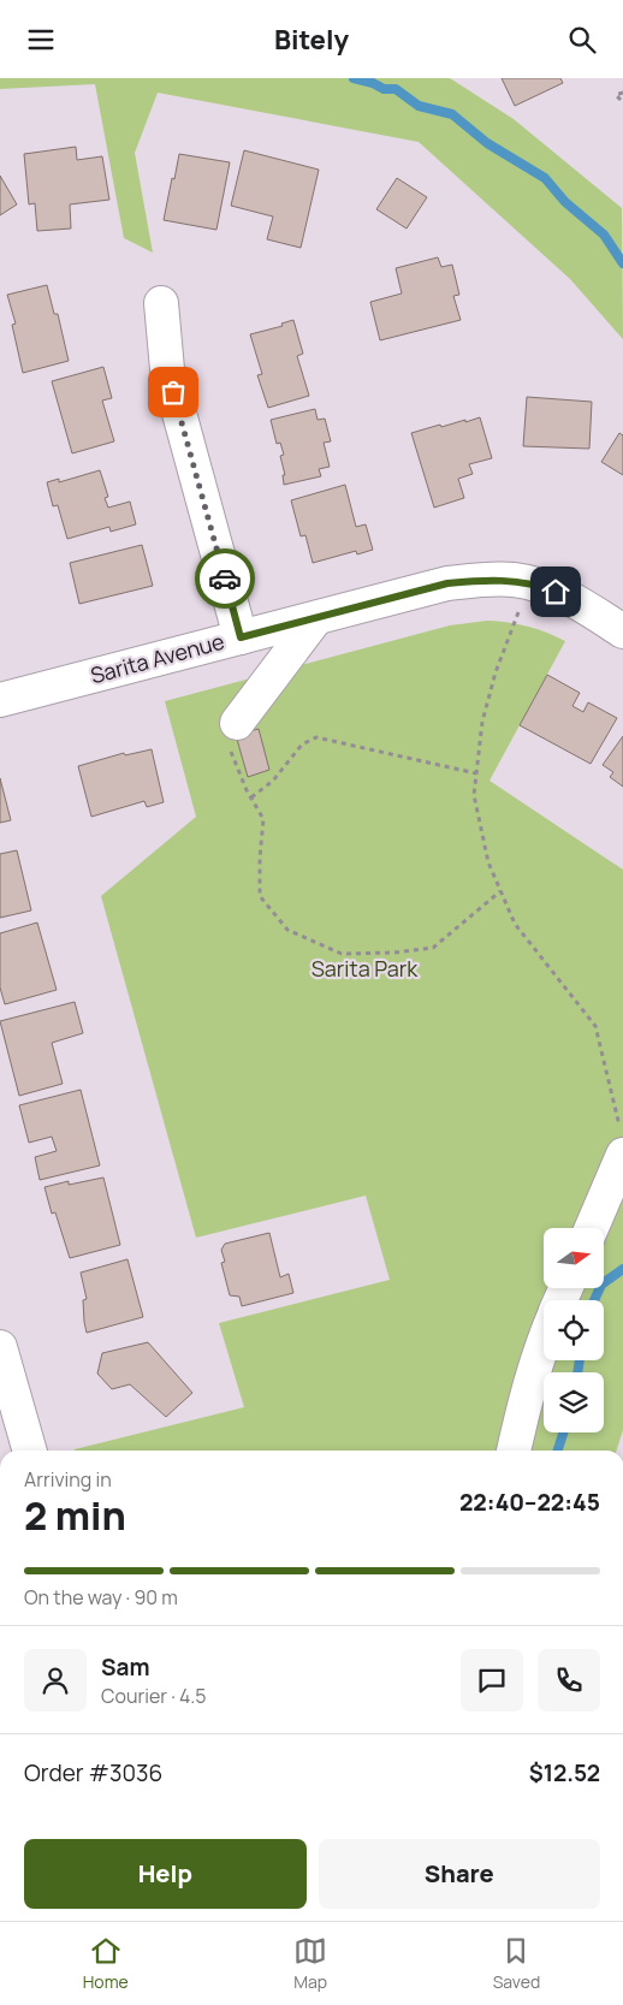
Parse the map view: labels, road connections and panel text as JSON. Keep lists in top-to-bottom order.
{
  "streets": {
    "street": ["Sarita Avenue"]
  },
  "parks": ["Sarita Park"],
  "north": "right",
  "page": {
    "header": "Bitely",
    "heading": ["2 min", "Arriving in", "22:40–22:45"],
    "panel": [
      "Sam",
      "Courier · 4.5",
      "Order #3036",
      "$12.52"
    ],
    "bar": "On the way · 90 m",
    "buttons": ["Help", "Share"],
    "tabs": ["Home", "Map", "Saved"]
  }
}
